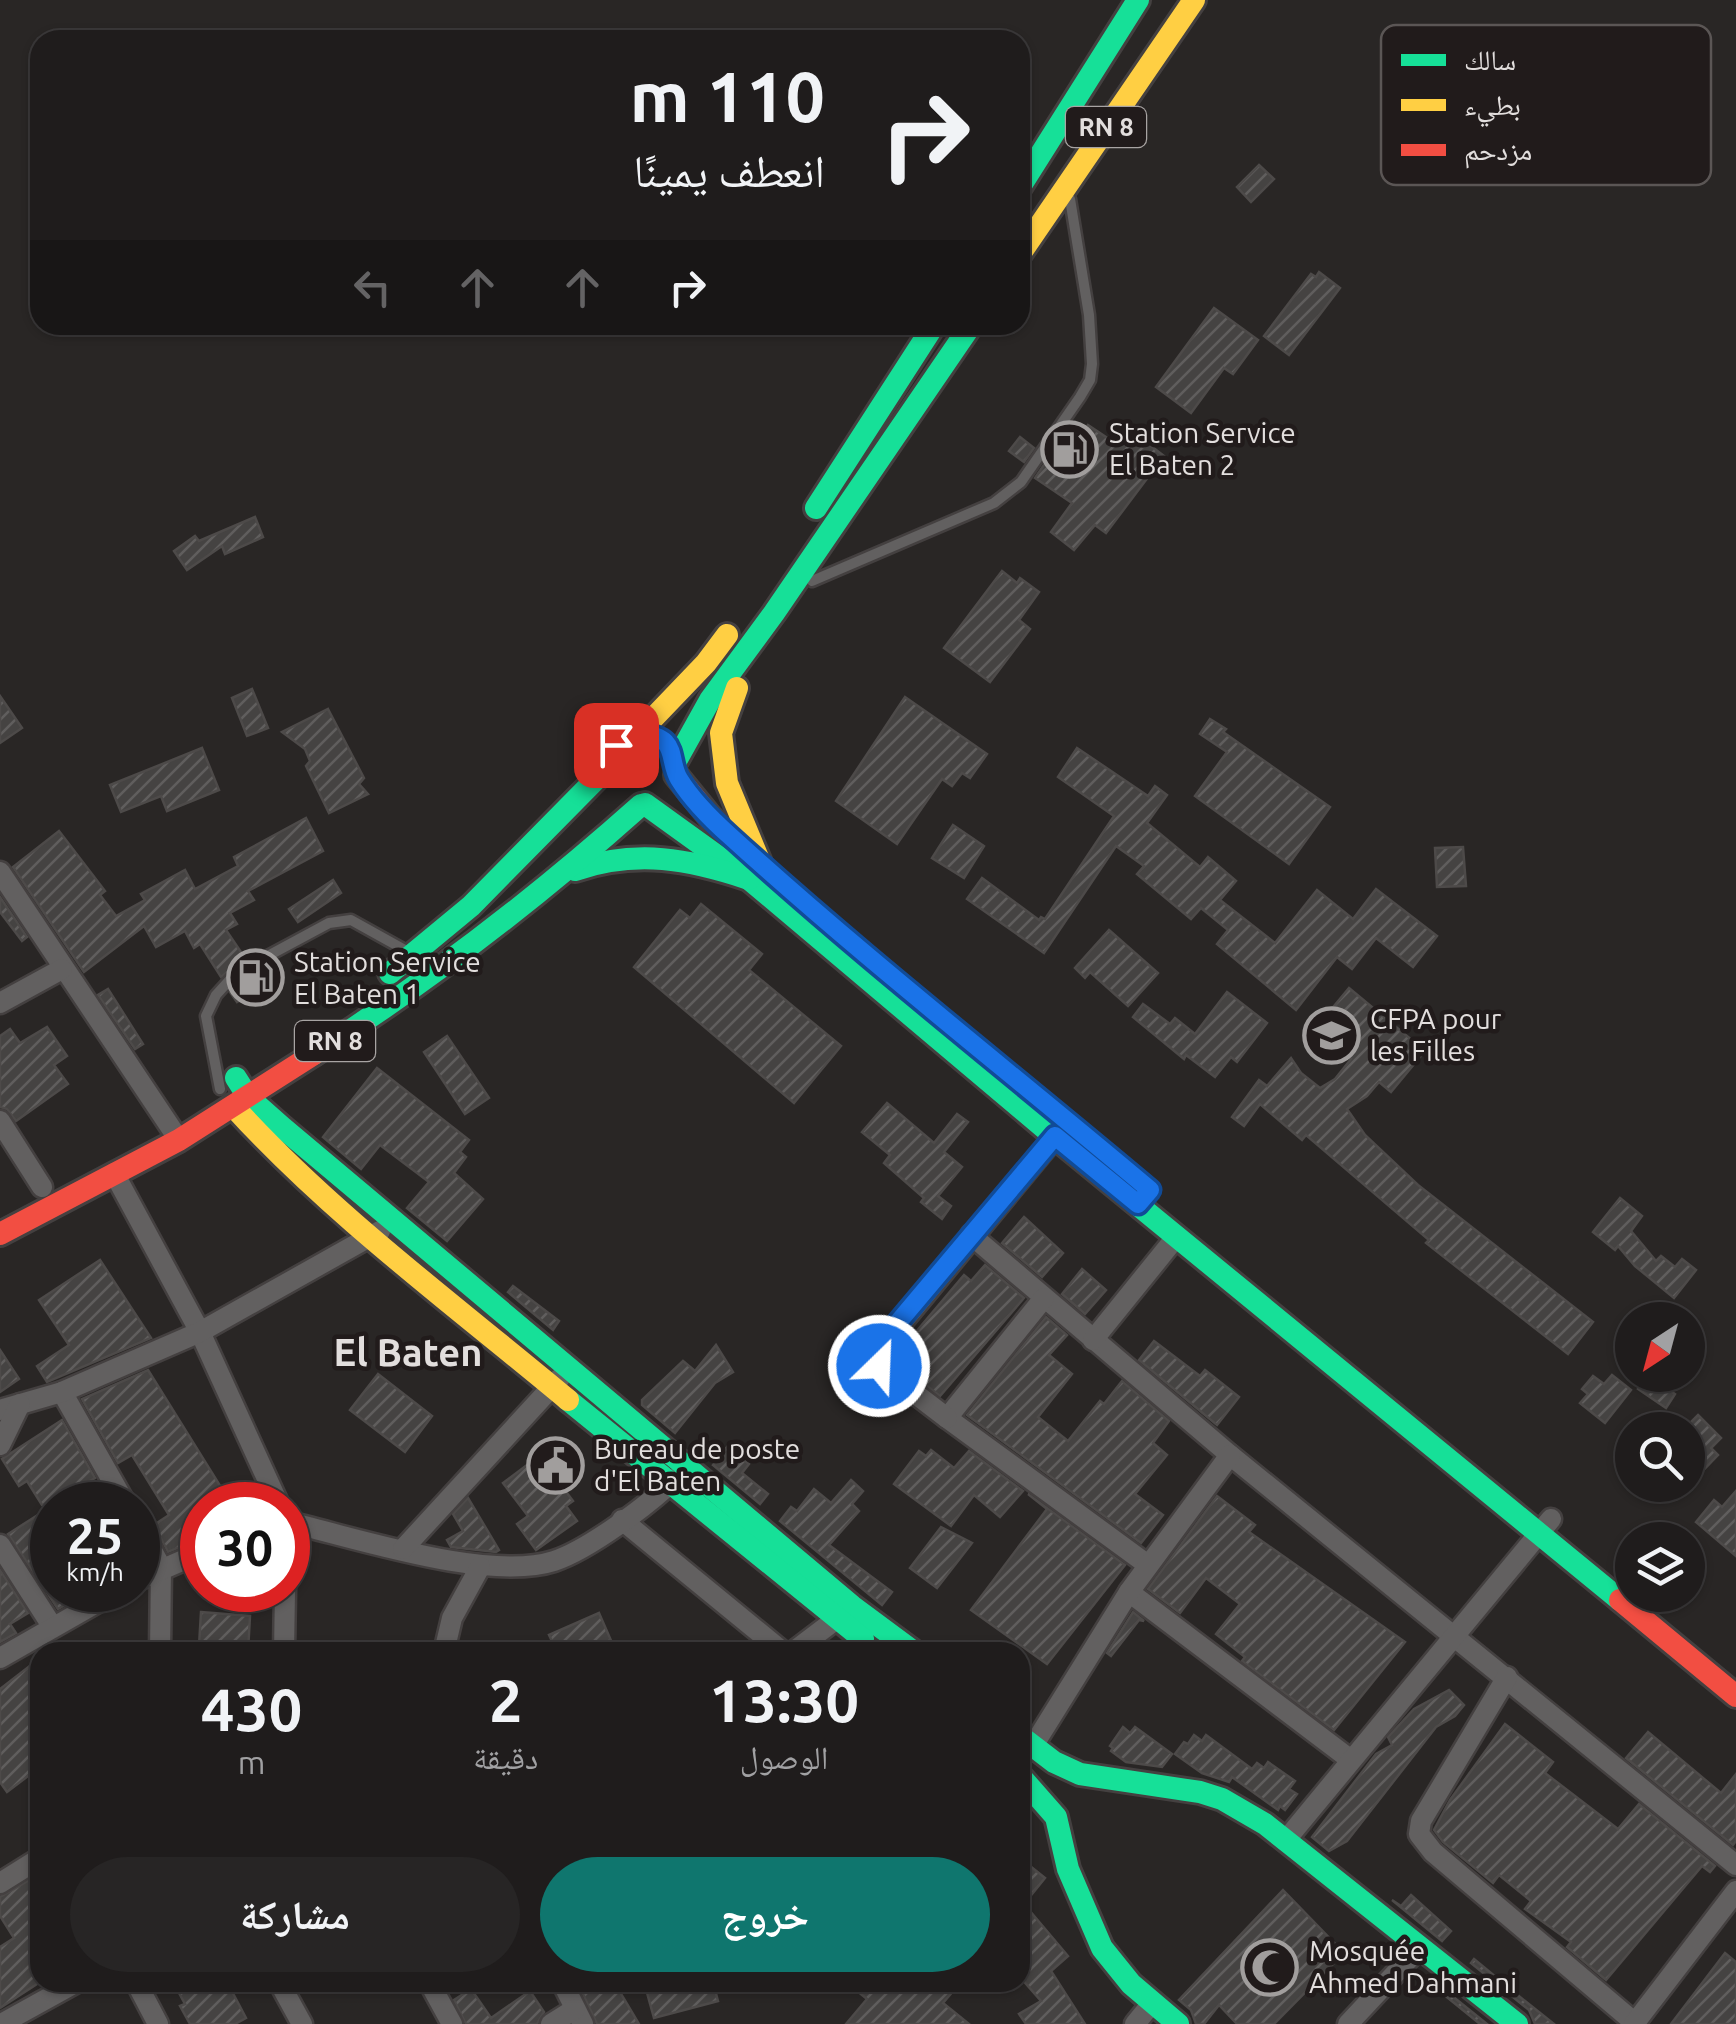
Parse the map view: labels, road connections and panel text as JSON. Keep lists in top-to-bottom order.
{
  "streets": {
    "main road": ["RN 8"]
  },
  "districts": ["El Baten"],
  "places": {
    "fuel station": ["Station Service El Baten 2", "Station Service El Baten 1"],
    "school or university": ["CFPA pour les Filles"],
    "public building": ["Bureau de poste d'El Baten"],
    "mosque": ["Mosquée Ahmed Dahmani"]
  },
  "legend": ["سالك", "بطيء", "مزدحم"],
  "north": "bottom left",
  "page": {
    "turn": ["110 m", "انعطف يمينًا"],
    "speed": "25 km/h",
    "limit": "30",
    "eta": [
      "13:30",
      "الوصول",
      "2",
      "دقيقة",
      "430",
      "m"
    ],
    "buttons": ["خروج", "مشاركة"]
  }
}
